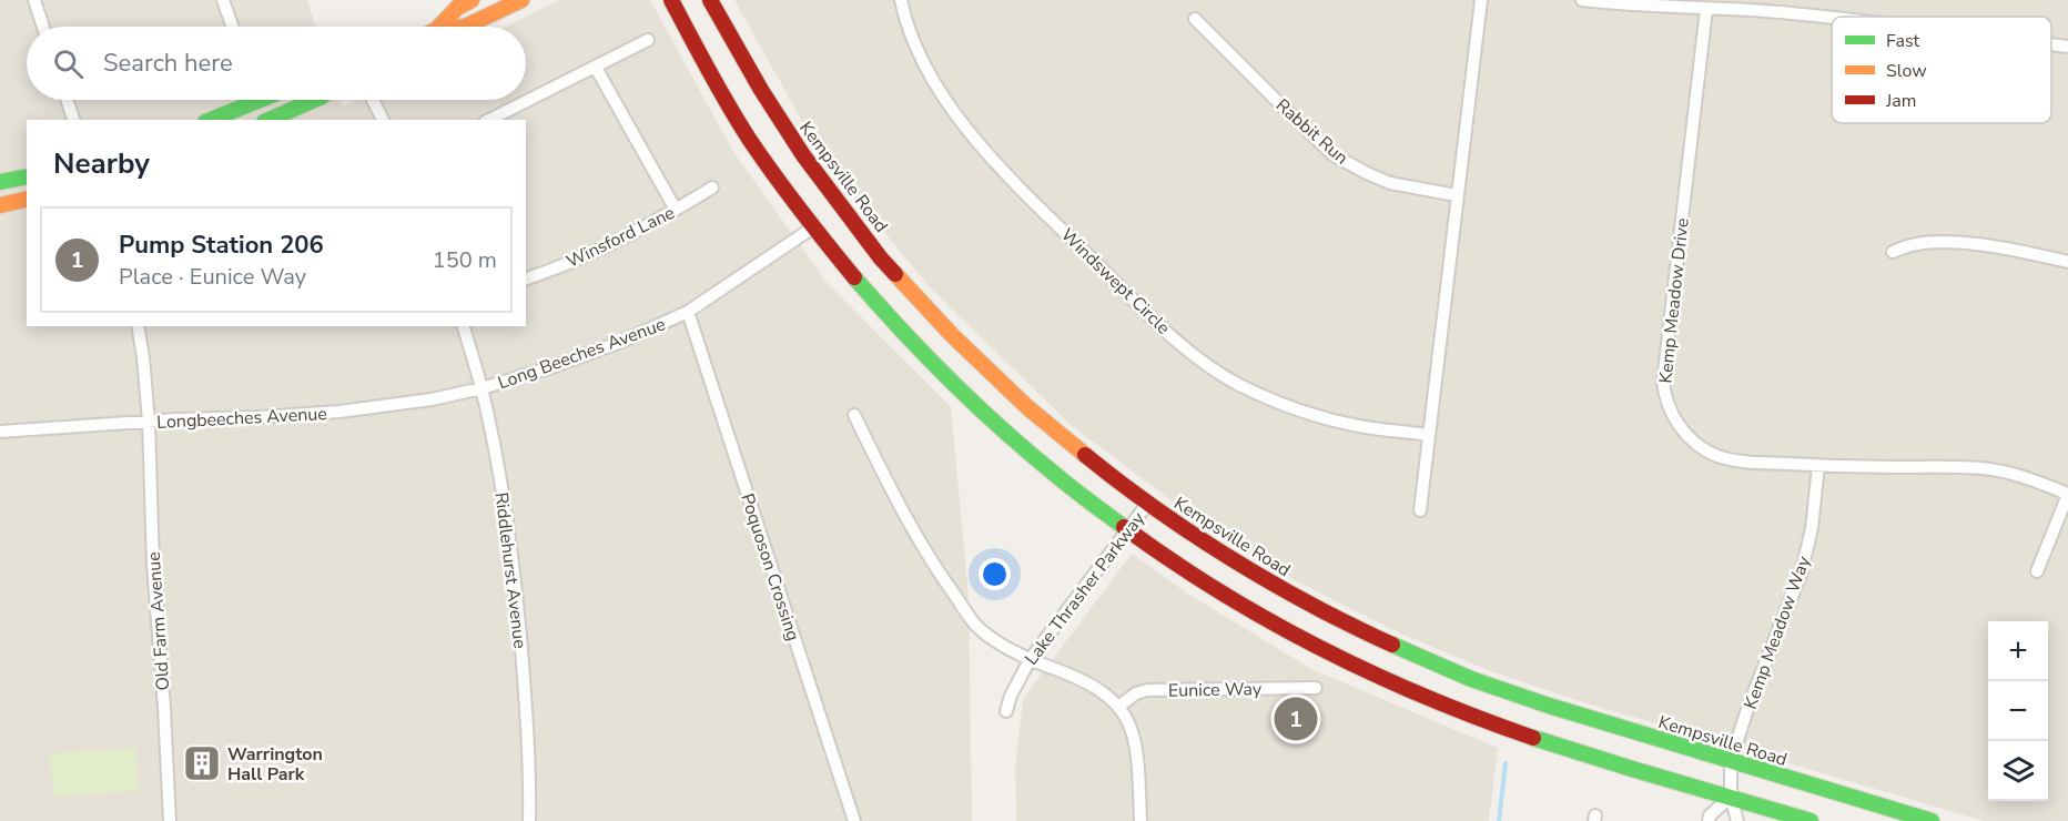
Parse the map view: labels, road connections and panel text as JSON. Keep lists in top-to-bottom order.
{
  "streets": {
    "main road": ["Kempsville Road"],
    "street": [
      "Rabbit Run",
      "Winsford Lane",
      "Windswept Circle",
      "Kemp Meadow Drive",
      "Long Beeches Avenue",
      "Longbeeches Avenue",
      "Poquoson Crossing",
      "Riddlehurst Avenue",
      "Lake Thrasher Parkway",
      "Old Farm Avenue",
      "Kemp Meadow Way",
      "Eunice Way"
    ]
  },
  "crossings": [
    ["Kempsville Road", "Lake Thrasher Parkway"],
    ["Kempsville Road", "Kemp Meadow Way"],
    ["Kemp Meadow Drive", "Kemp Meadow Way"],
    ["Long Beeches Avenue", "Longbeeches Avenue"],
    ["Long Beeches Avenue", "Poquoson Crossing"],
    ["Long Beeches Avenue", "Riddlehurst Avenue"],
    ["Longbeeches Avenue", "Riddlehurst Avenue"],
    ["Longbeeches Avenue", "Old Farm Avenue"]
  ],
  "places": {
    "building": ["Warrington Hall Park"]
  },
  "legend": ["Fast", "Slow", "Jam"],
  "page": {
    "search": "Search here",
    "heading": "Nearby",
    "list": [
      {
        "mark": "1",
        "name": "Pump Station 206",
        "note": "Place · Eunice Way",
        "value": "150 m"
      }
    ],
    "map_buttons": ["+", "−"],
    "pins": "1"
  }
}
